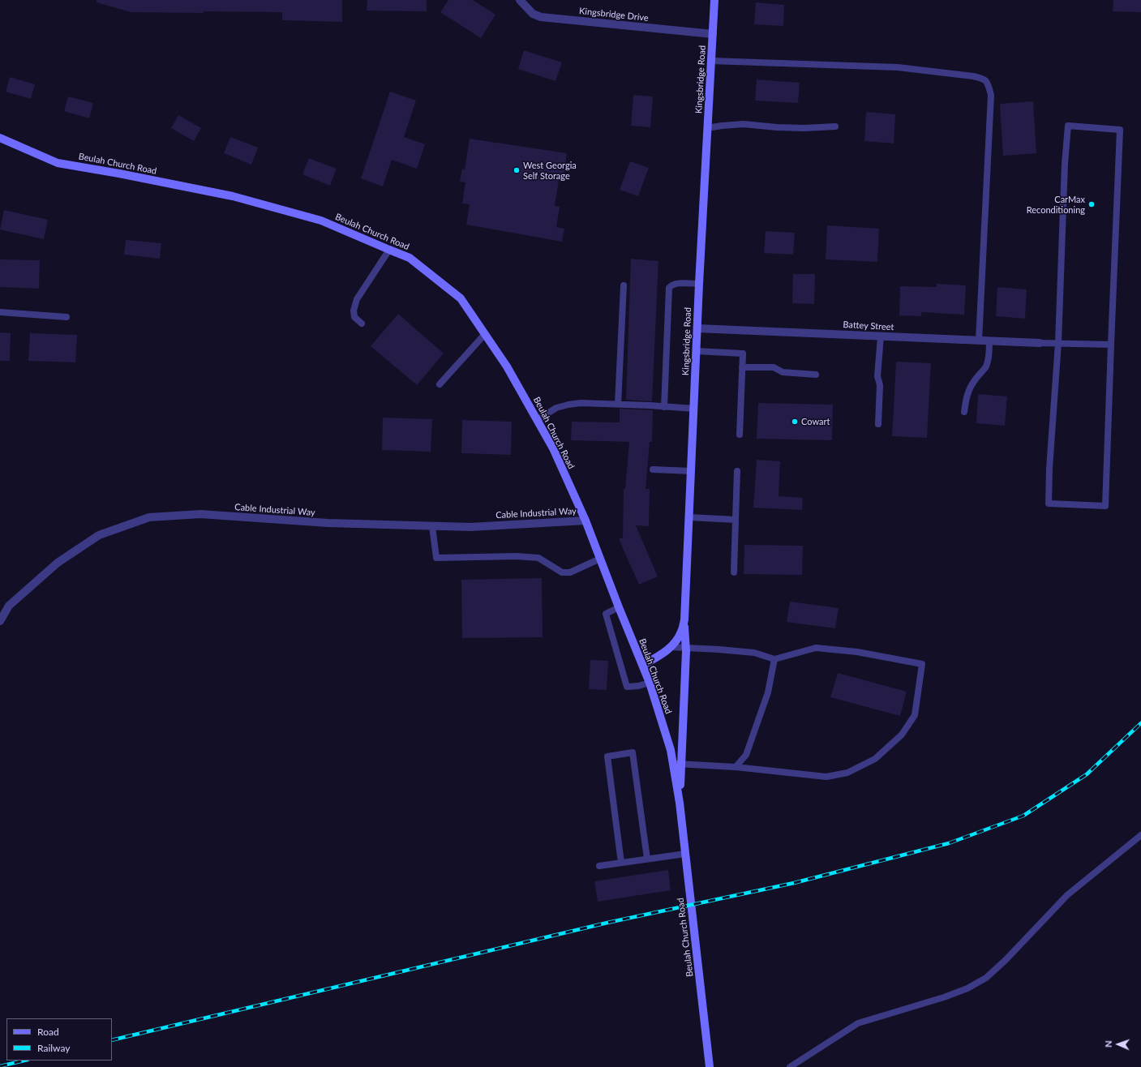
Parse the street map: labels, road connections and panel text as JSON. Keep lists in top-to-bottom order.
{
  "streets": {
    "street": [
      "Kingsbridge Drive",
      "Kingsbridge Road",
      "Beulah Church Road",
      "Battey Street",
      "Cable Industrial Way"
    ]
  },
  "crossings": [
    ["Kingsbridge Drive", "Kingsbridge Road"],
    ["Kingsbridge Road", "Beulah Church Road"],
    ["Kingsbridge Road", "Battey Street"],
    ["Beulah Church Road", "Cable Industrial Way"]
  ],
  "places": ["West Georgia Self Storage", "CarMax Reconditioning", "Cowart"],
  "legend": ["Road", "Railway"],
  "north": "left"
}
